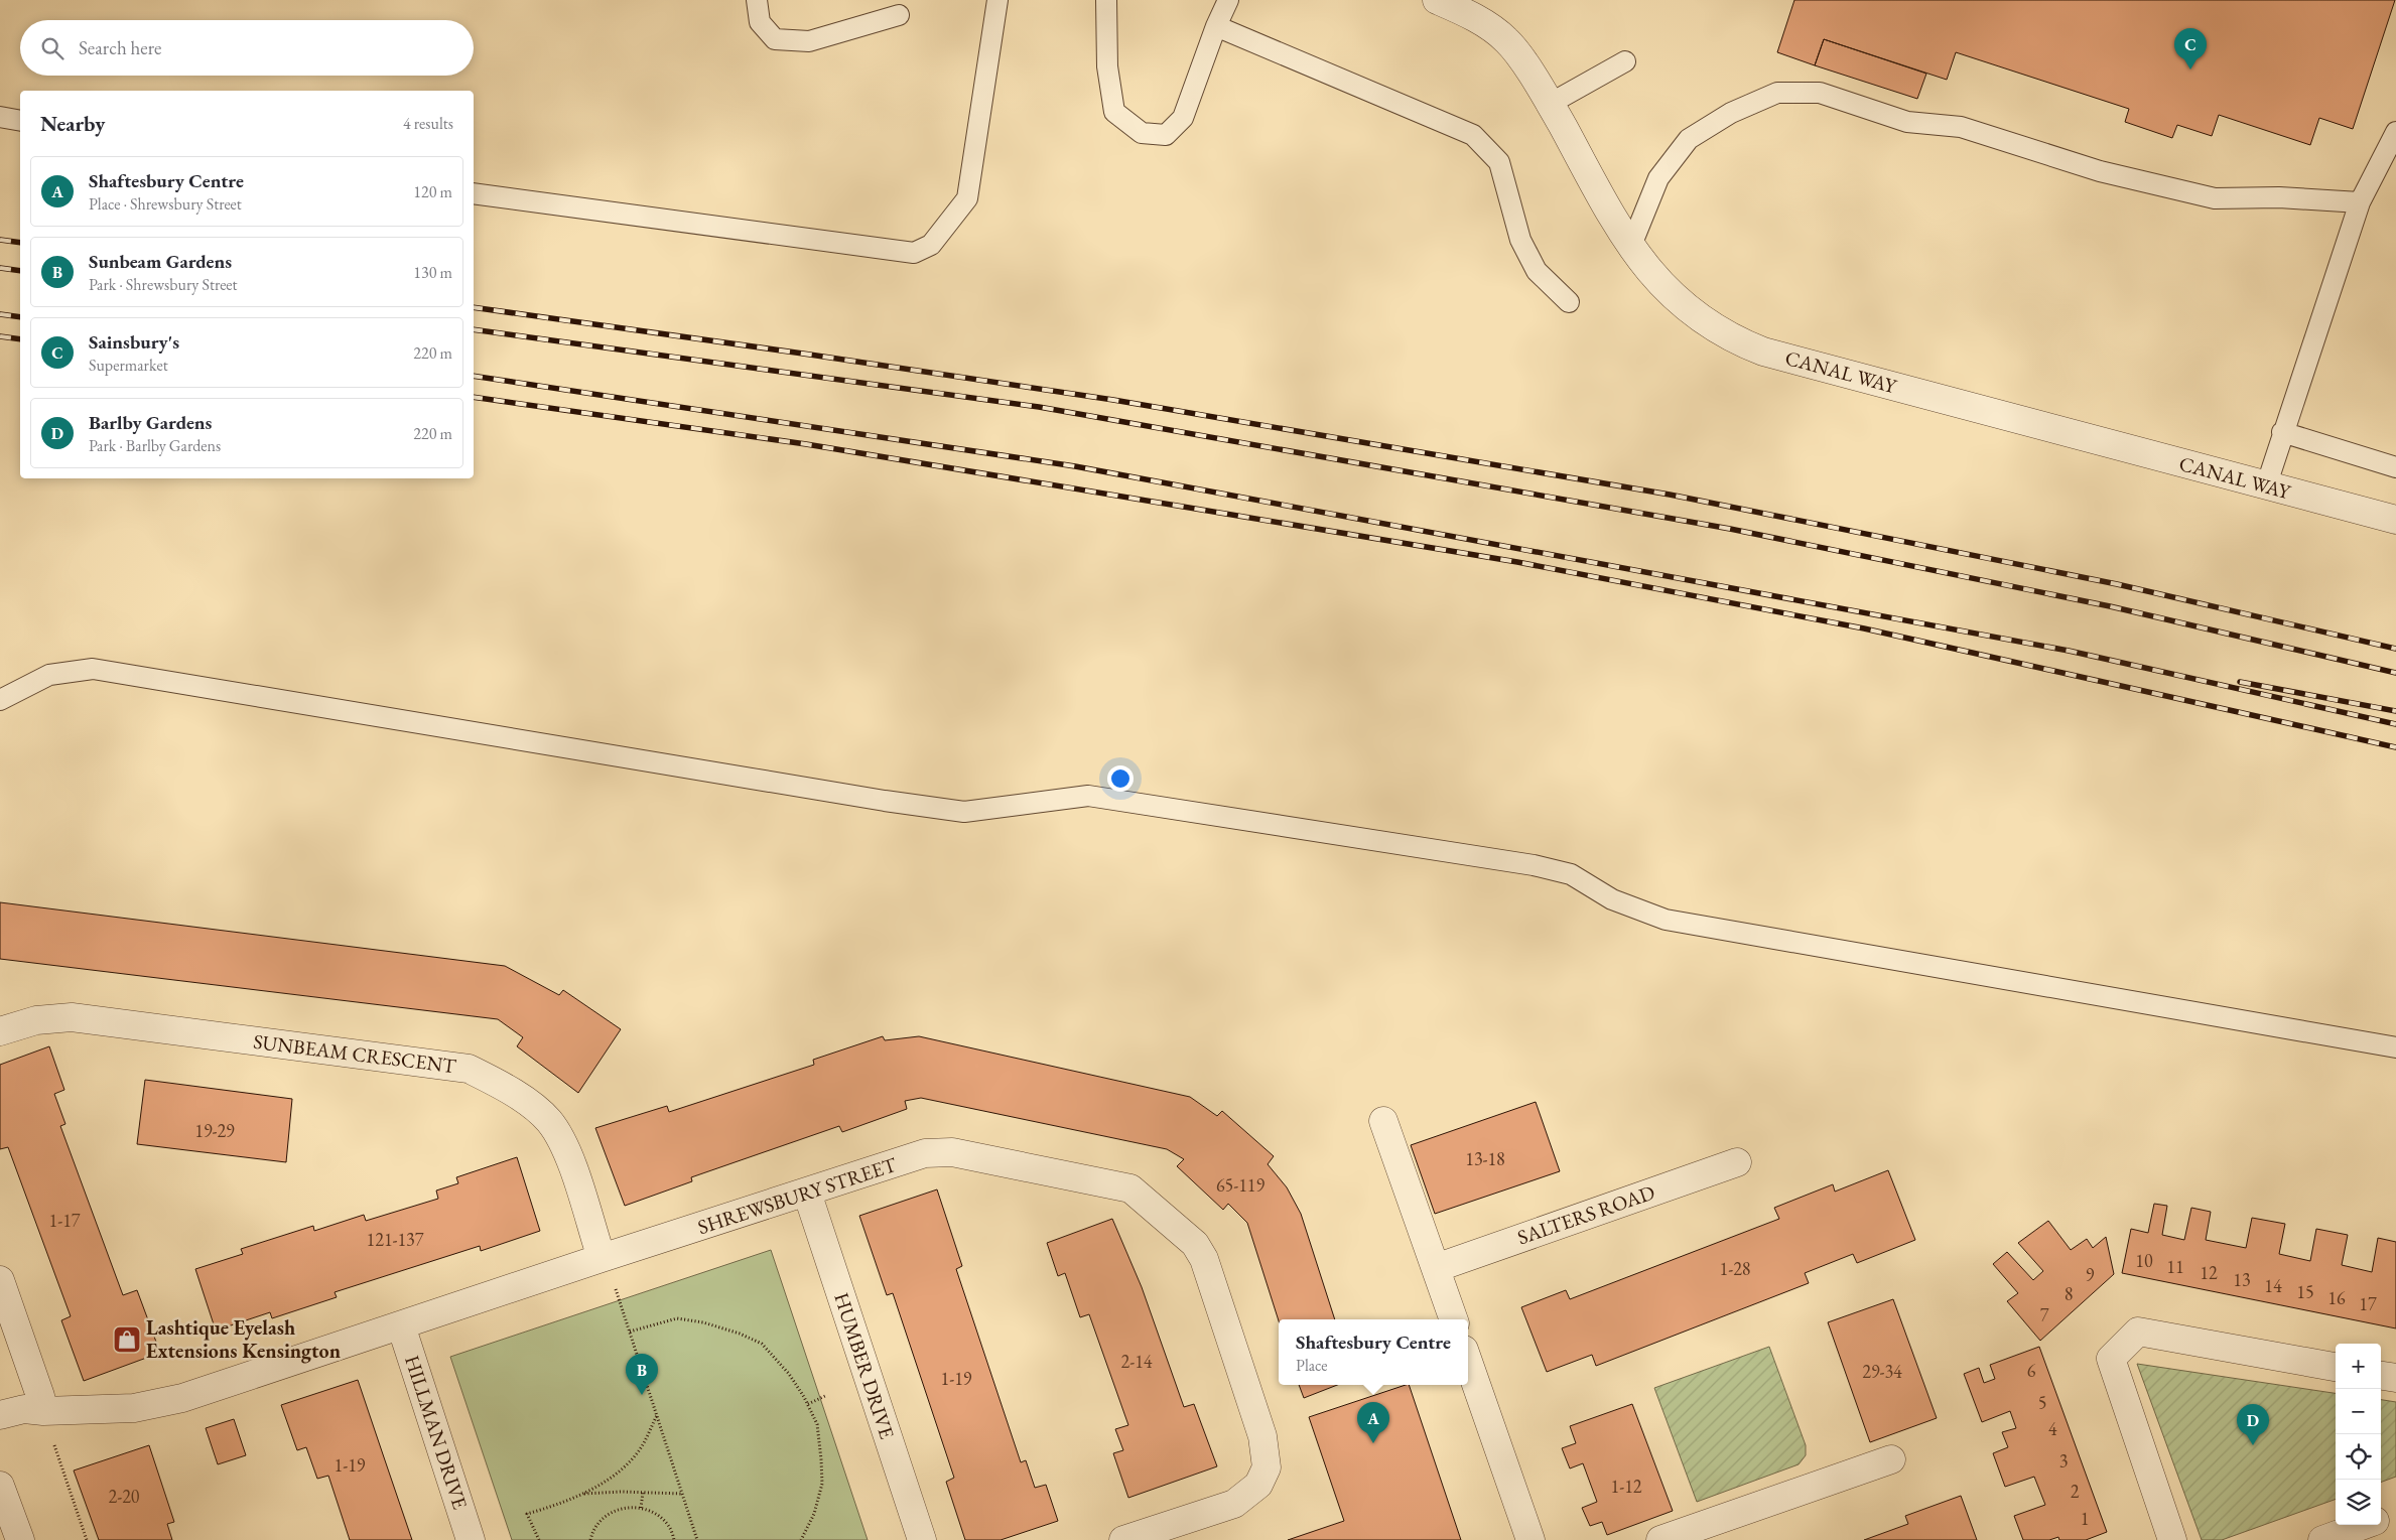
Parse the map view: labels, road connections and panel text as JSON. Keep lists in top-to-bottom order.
{
  "streets": {
    "street": [
      "CANAL WAY",
      "SUNBEAM CRESCENT",
      "SHREWSBURY STREET",
      "SALTERS ROAD",
      "HUMBER DRIVE",
      "HILLMAN DRIVE"
    ]
  },
  "crossings": [
    ["SUNBEAM CRESCENT", "SHREWSBURY STREET"],
    ["SHREWSBURY STREET", "HUMBER DRIVE"],
    ["SHREWSBURY STREET", "HILLMAN DRIVE"]
  ],
  "places": {
    "shop": ["Lashtique Eyelash Extensions Kensington"]
  },
  "house_numbers": [
    "19-29",
    "13-18",
    "65-119",
    "1-17",
    "121-137",
    "10",
    "11",
    "1-28",
    "12",
    "9",
    "13",
    "14",
    "15",
    "8",
    "16",
    "17",
    "7",
    "2-14",
    "6",
    "29-34",
    "1-19",
    "5",
    "4",
    "3",
    "1-19",
    "1-12",
    "2",
    "2-20",
    "1"
  ],
  "page": {
    "search": "Search here",
    "pins": [
      "C",
      "B",
      "A",
      "D"
    ],
    "heading": ["Nearby", "4 results"],
    "list": [
      {
        "mark": "A",
        "name": "Shaftesbury Centre",
        "note": "Place · Shrewsbury Street",
        "value": "120 m"
      },
      {
        "mark": "B",
        "name": "Sunbeam Gardens",
        "note": "Park · Shrewsbury Street",
        "value": "130 m"
      },
      {
        "mark": "C",
        "name": "Sainsbury's",
        "note": "Supermarket",
        "value": "220 m"
      },
      {
        "mark": "D",
        "name": "Barlby Gardens",
        "note": "Park · Barlby Gardens",
        "value": "220 m"
      }
    ],
    "popup": ["Shaftesbury Centre", "Place"],
    "map_buttons": ["+", "−"]
  }
}
